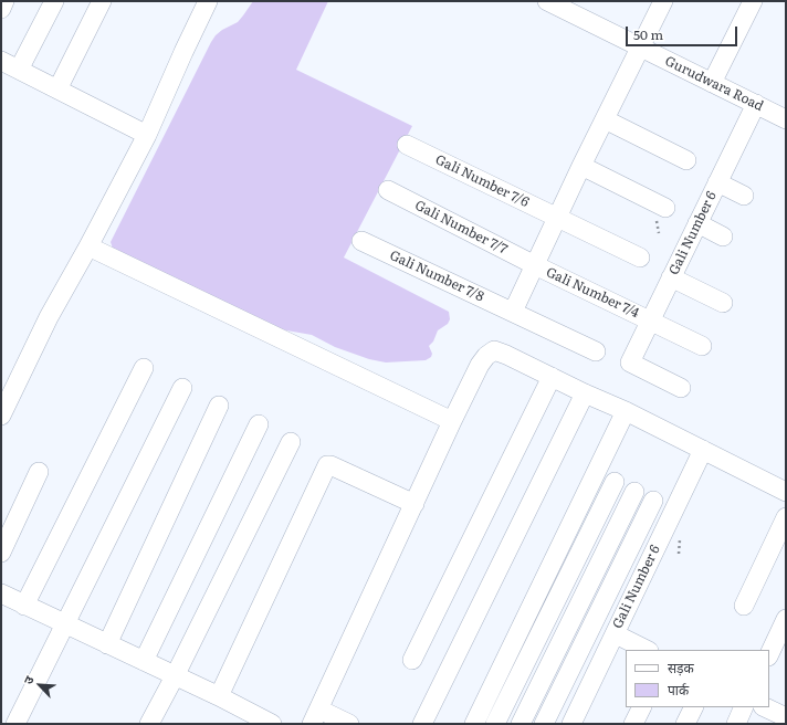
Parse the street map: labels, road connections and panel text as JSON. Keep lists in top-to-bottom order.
{
  "streets": {
    "street": [
      "Gurudwara Road",
      "Gali Number 7/6",
      "Gali Number 7/7",
      "Gali Number 6",
      "Gali Number 7/8",
      "Gali Number 7/4"
    ]
  },
  "crossings": [
    ["Gurudwara Road", "Gali Number 6"],
    ["Gali Number 7/7", "Gali Number 7/4"],
    ["Gali Number 6", "Gali Number 7/4"]
  ],
  "legend": ["सड़क", "पार्क"],
  "scale_bar": "50 m",
  "north": "top left"
}
